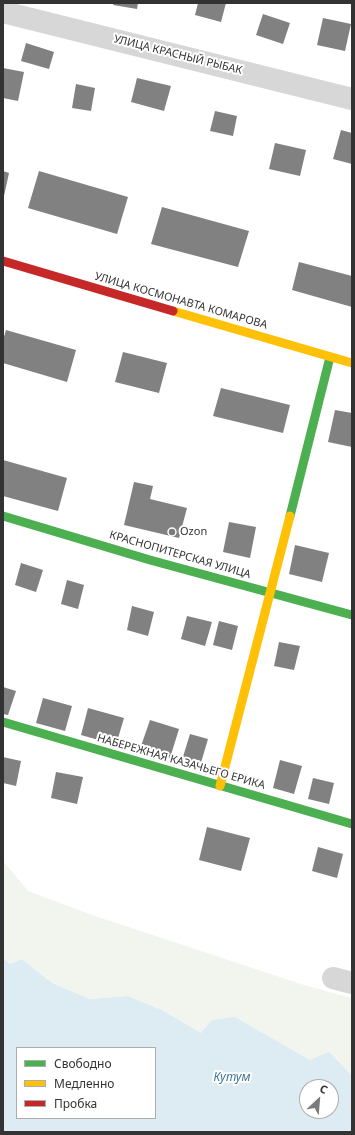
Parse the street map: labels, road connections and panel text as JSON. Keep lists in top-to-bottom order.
{
  "streets": {
    "street": [
      "УЛИЦА КРАСНЫЙ РЫБАК",
      "УЛИЦА КОСМОНАВТА КОМАРОВА",
      "КРАСНОПИТЕРСКАЯ УЛИЦА",
      "НАБЕРЕЖНАЯ КАЗАЧЬЕГО ЕРИКА"
    ]
  },
  "water": ["Кутум"],
  "places": ["Ozon"],
  "legend": ["Свободно", "Медленно", "Пробка"],
  "north": "top right"
}
